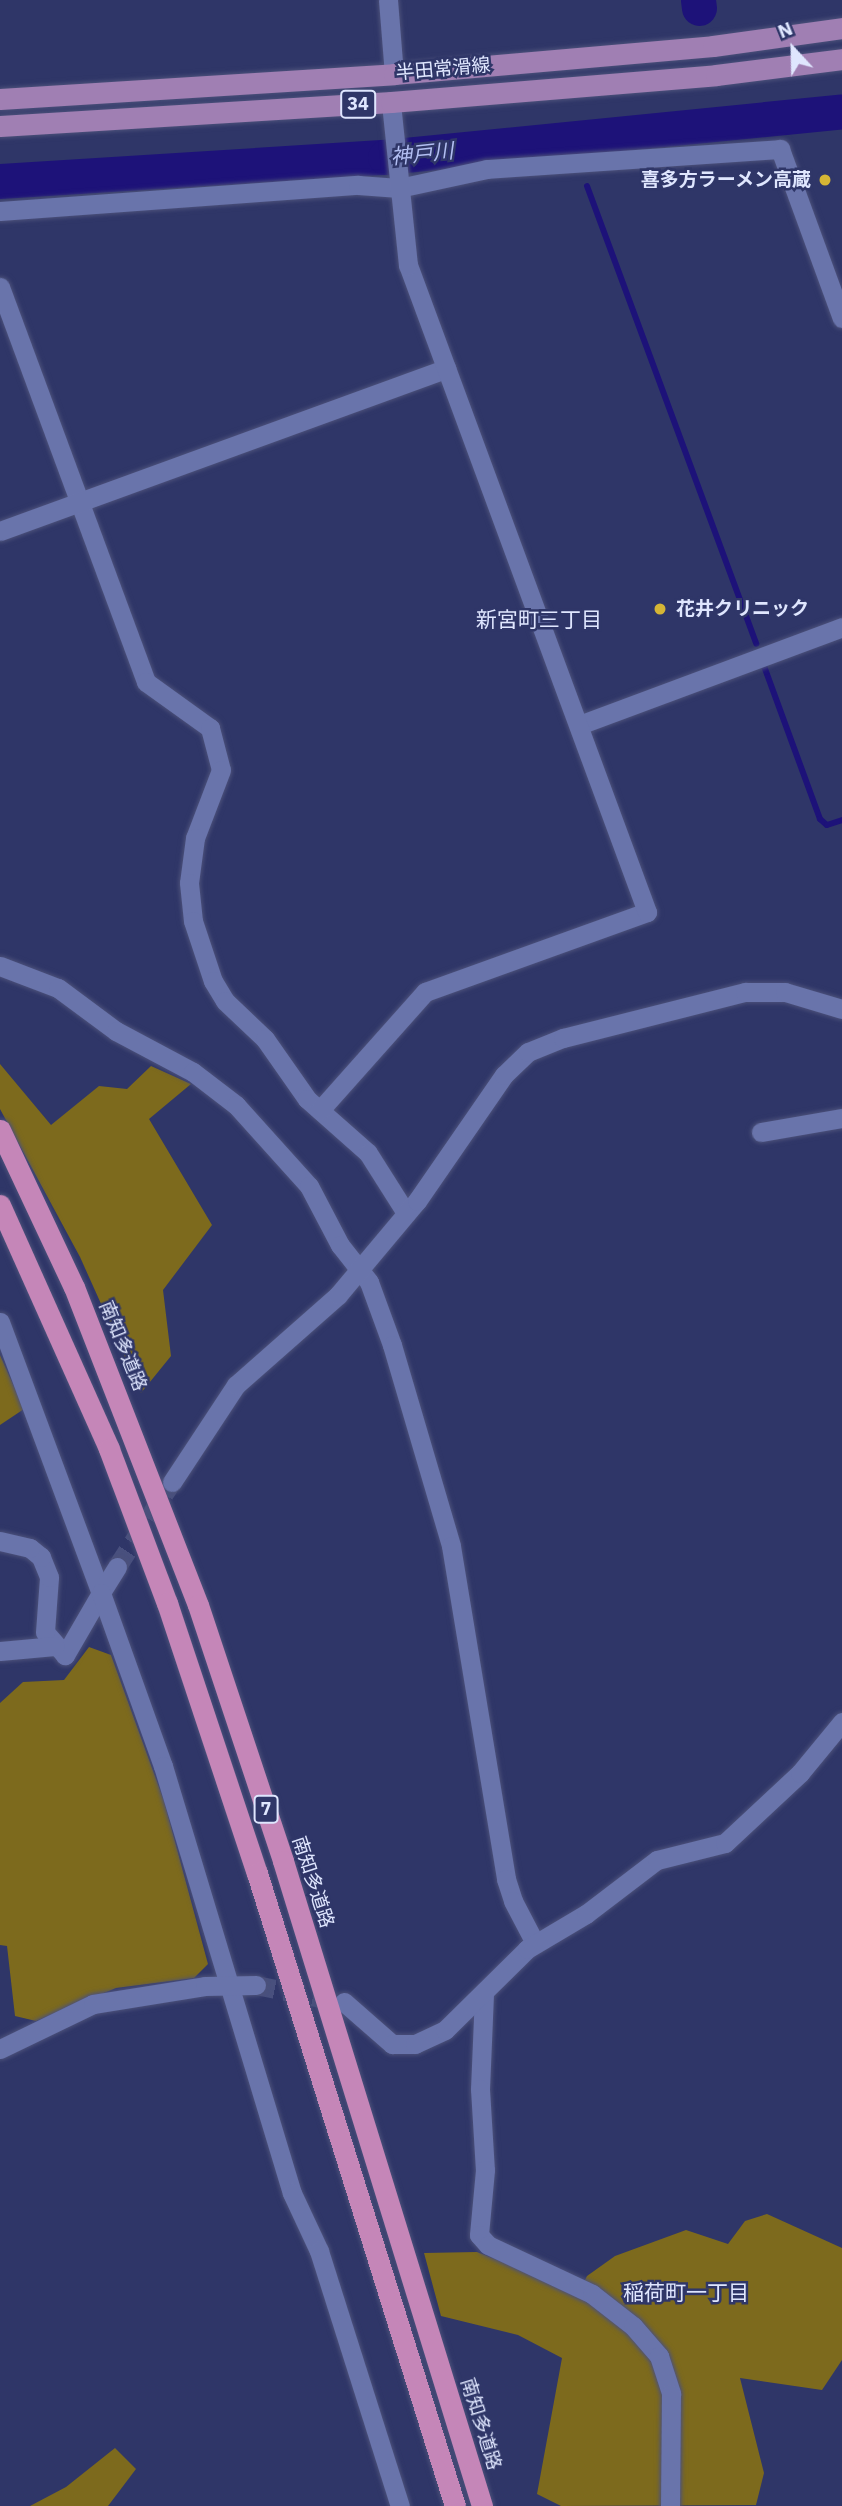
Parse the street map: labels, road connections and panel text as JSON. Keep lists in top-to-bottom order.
{
  "streets": {
    "highway": ["南知多道路", "7"],
    "main road": ["半田常滑線", "34"]
  },
  "districts": ["新宮町三丁目", "稲荷町一丁目"],
  "water": ["神戸川"],
  "places": ["喜多方ラーメン高蔵", "花井クリニック"],
  "north": "top"
}
